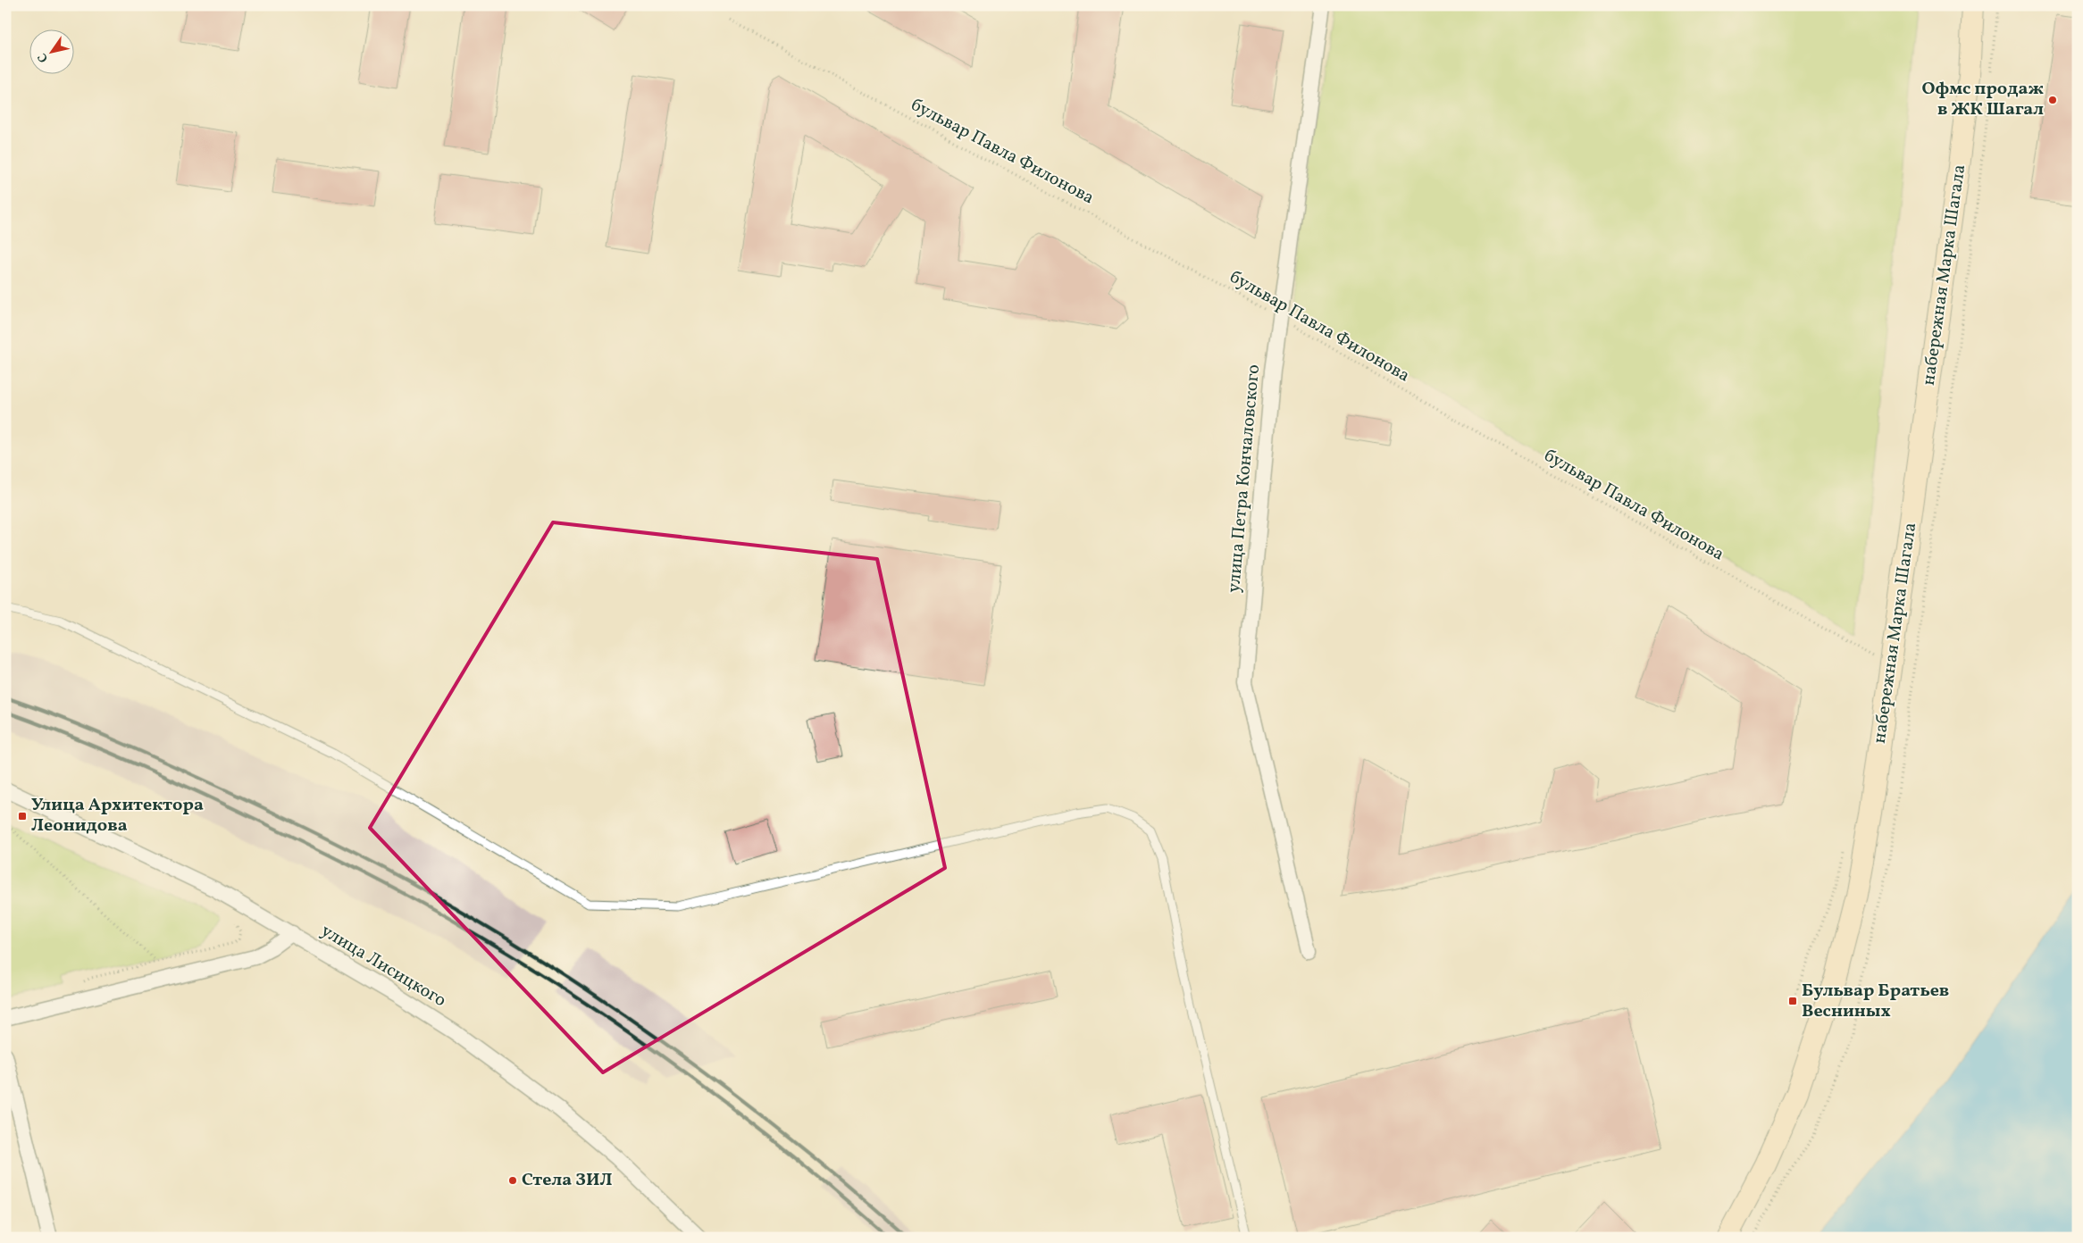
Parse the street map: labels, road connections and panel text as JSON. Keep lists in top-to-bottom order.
{
  "streets": {
    "main road": ["набережная Марка Шагала"],
    "street": ["улица Петра Кончаловского", "улица Лисицкого"],
    "path": ["бульвар Павла Филонова"]
  },
  "crossings": [
    ["бульвар Павла Филонова", "набережная Марка Шагала"],
    ["бульвар Павла Филонова", "улица Петра Кончаловского"]
  ],
  "places": {
    "other": ["Офмс продаж в ЖК Шагал", "Стела ЗИЛ"],
    "transit": ["Улица Архитектора Леонидова", "Бульвар Братьев Весниных"]
  },
  "north": "bottom left"
}
